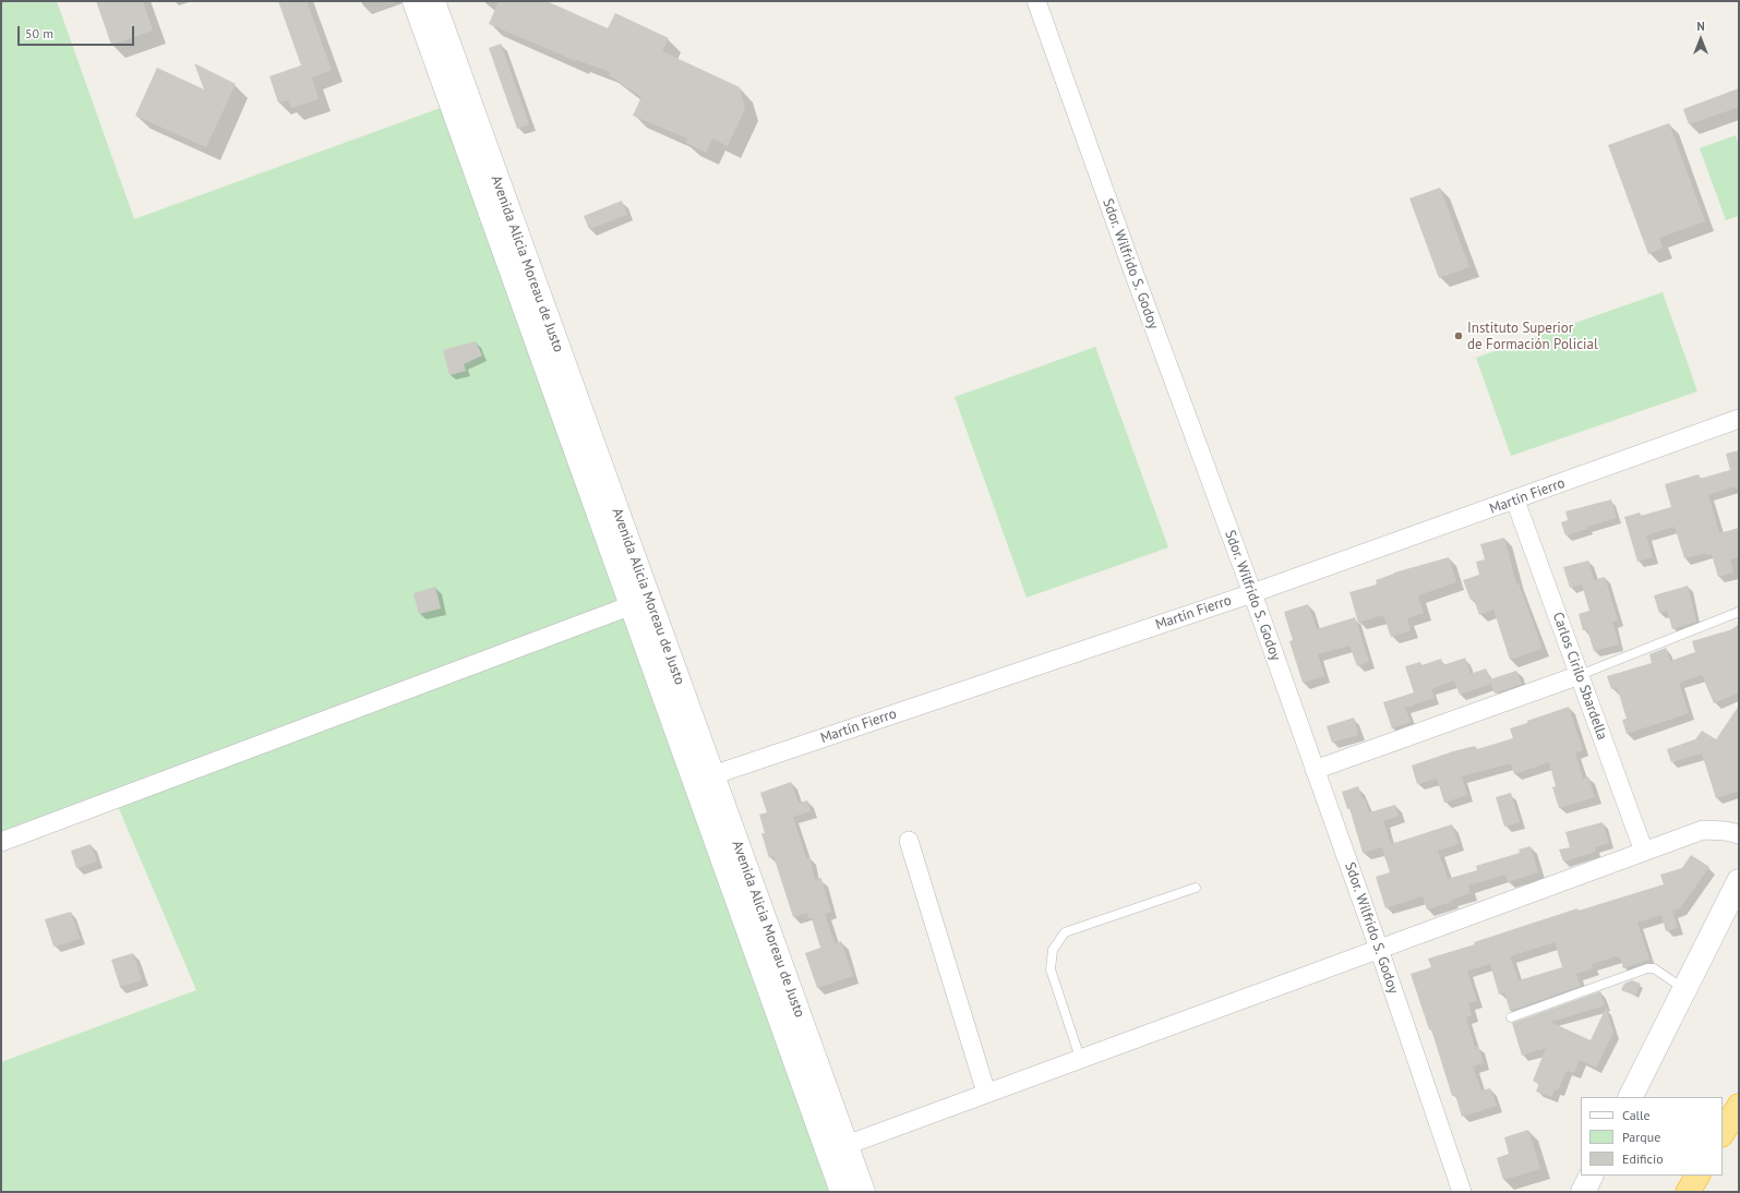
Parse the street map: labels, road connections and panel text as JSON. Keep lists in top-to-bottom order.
{
  "streets": {
    "main road": ["Avenida Alicia Moreau de Justo"],
    "street": ["Sdor. Wilfrido S. Godoy", "Martín Fierro", "Carlos Cirilo Sbardella"]
  },
  "crossings": [
    ["Avenida Alicia Moreau de Justo", "Martín Fierro"],
    ["Sdor. Wilfrido S. Godoy", "Martín Fierro"],
    ["Martín Fierro", "Carlos Cirilo Sbardella"]
  ],
  "places": ["Instituto Superior de Formación Policial"],
  "legend": ["Calle", "Parque", "Edificio"],
  "scale_bar": "50 m",
  "north": "top"
}
